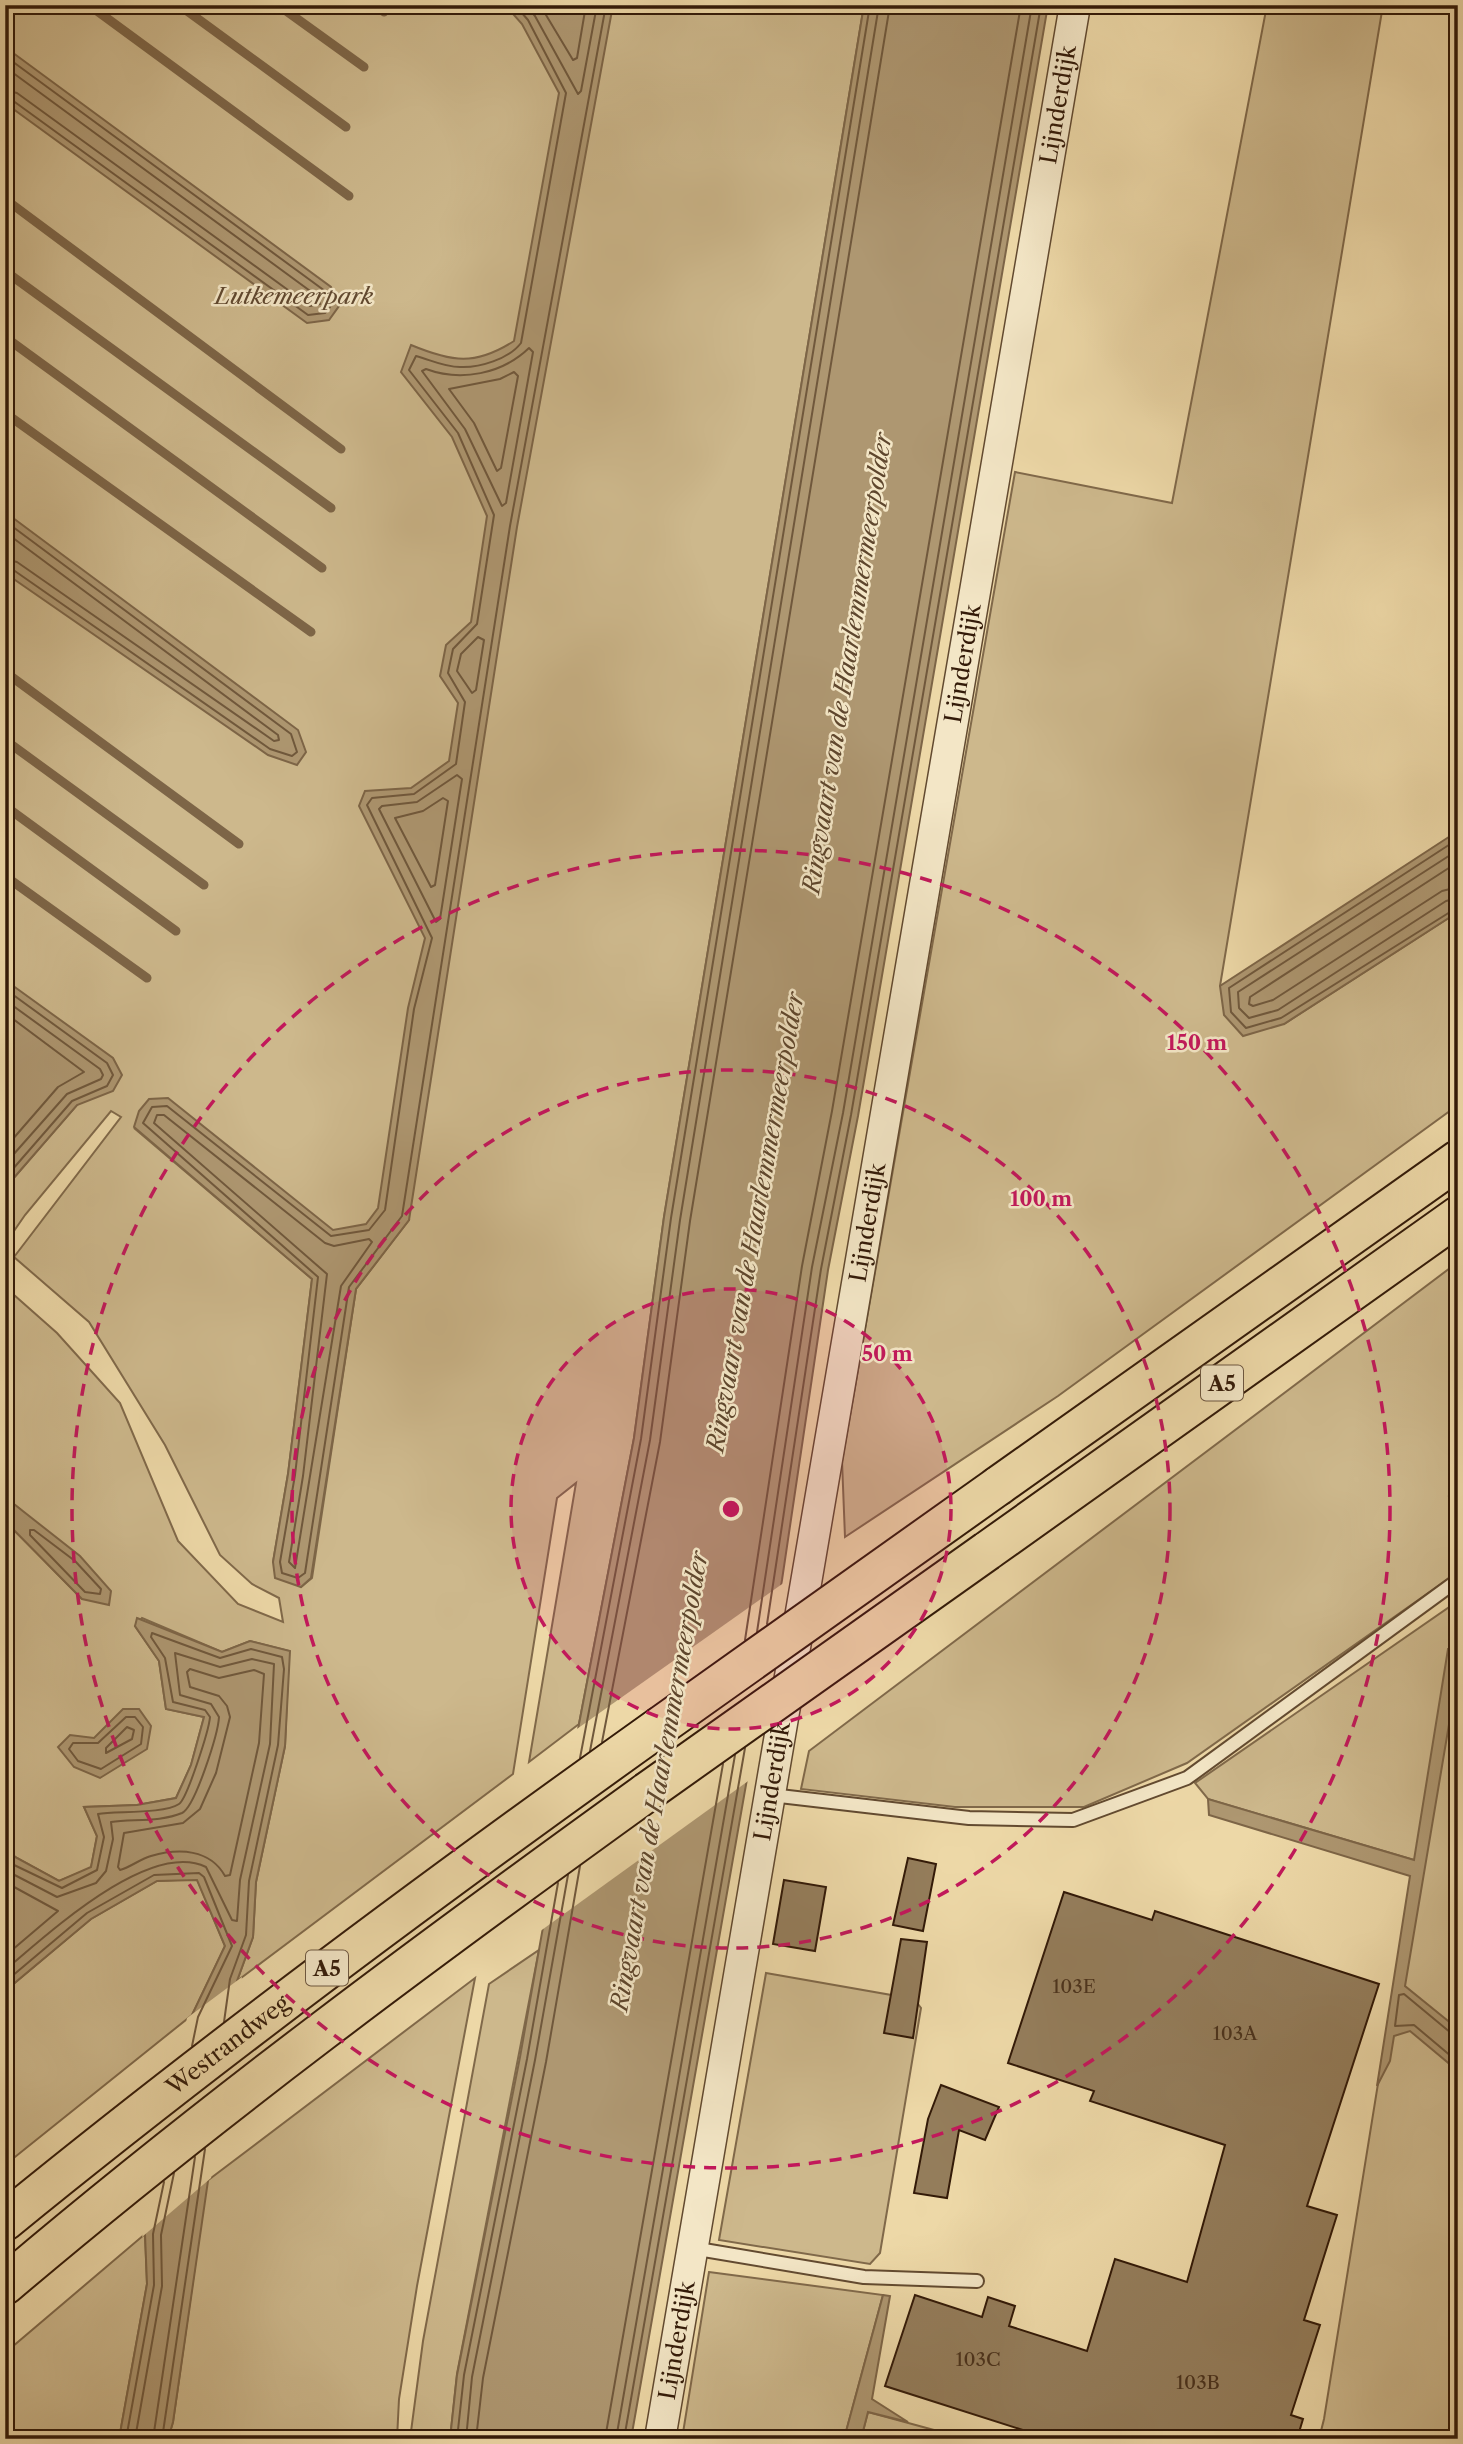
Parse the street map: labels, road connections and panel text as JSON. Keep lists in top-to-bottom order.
{
  "streets": {
    "highway": ["A5", "Westrandweg"],
    "street": ["Lijnderdijk"]
  },
  "water": ["Ringvaart van de Haarlemmermeerpolder"],
  "parks": ["Lutkemeerpark"],
  "house_numbers": [
    "103E",
    "103A",
    "103C",
    "103B"
  ],
  "rings": ["150 m", "100 m", "50 m"]
}
